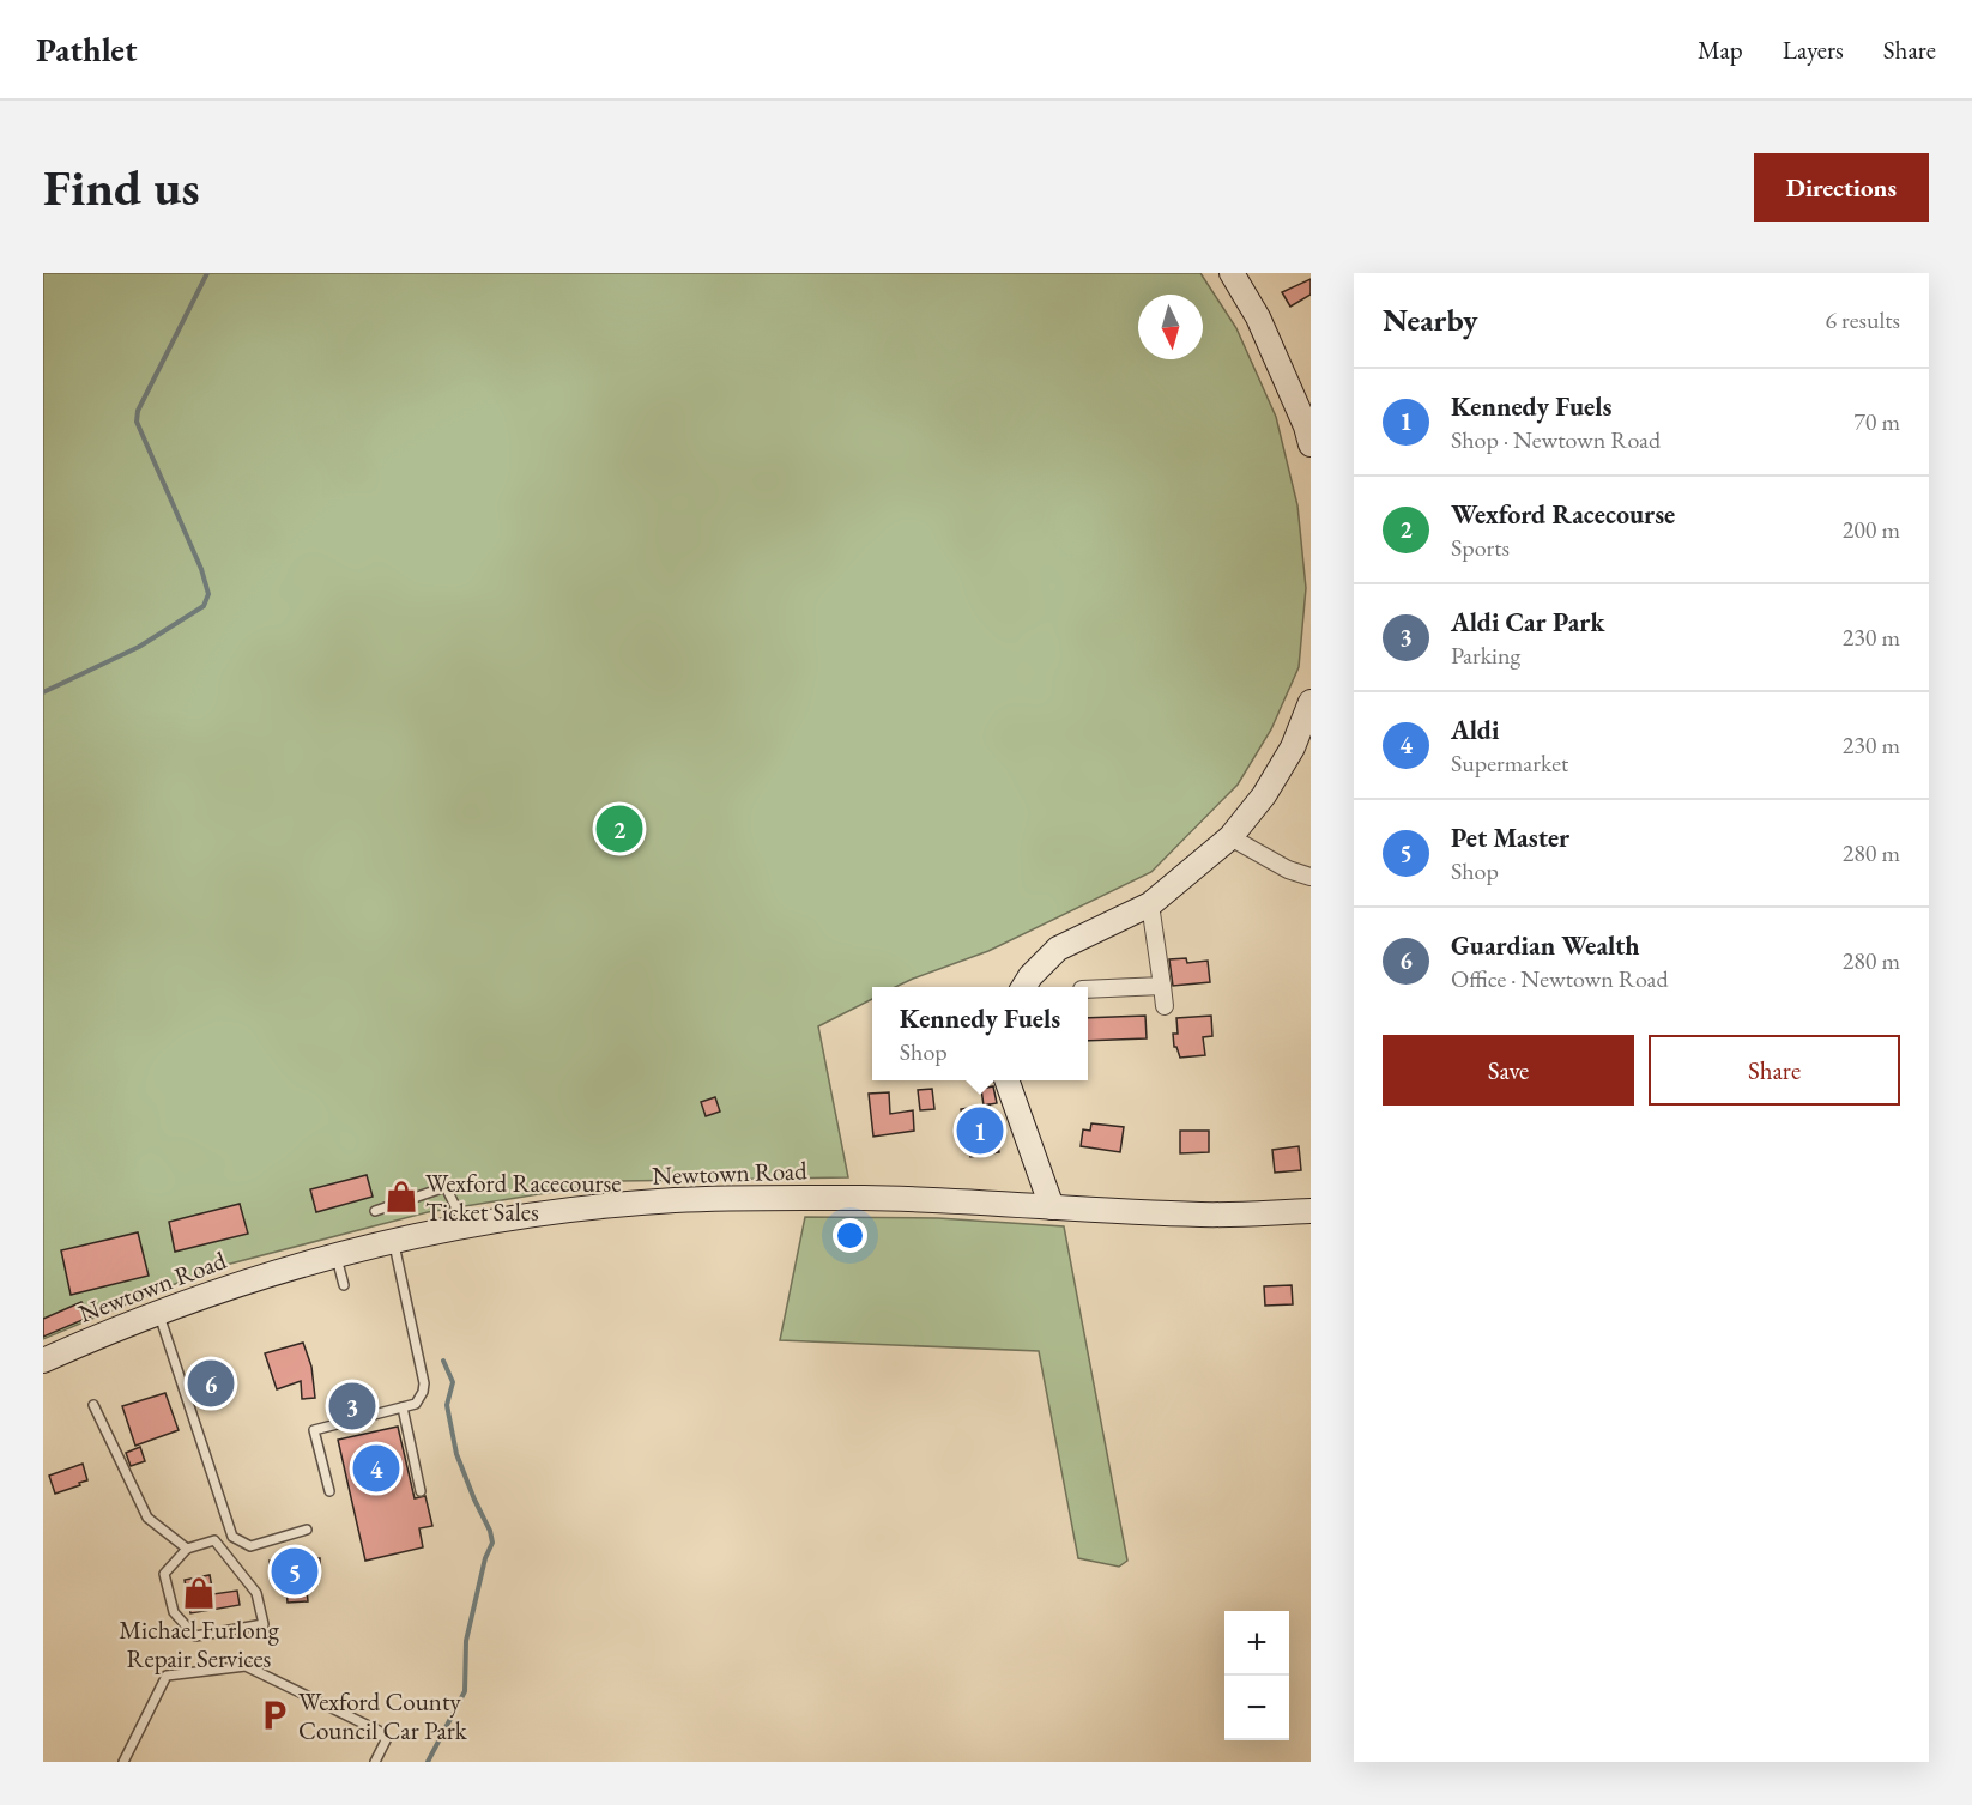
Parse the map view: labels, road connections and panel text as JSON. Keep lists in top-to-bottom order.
{
  "streets": {
    "main road": ["Newtown Road"]
  },
  "places": {
    "shop": ["Wexford Racecourse Ticket Sales", "Michael Furlong Repair Services"],
    "parking": ["Wexford County Council Car Park"]
  },
  "north": "bottom",
  "page": {
    "header": "Pathlet",
    "nav": ["Map", "Layers", "Share"],
    "buttons": [
      "Directions",
      ["Save", "Share"]
    ],
    "title": "Find us",
    "heading": ["Nearby", "6 results"],
    "list": [
      {
        "mark": "1",
        "name": "Kennedy Fuels",
        "note": "Shop · Newtown Road",
        "value": "70 m"
      },
      {
        "mark": "2",
        "name": "Wexford Racecourse",
        "note": "Sports",
        "value": "200 m"
      },
      {
        "mark": "3",
        "name": "Aldi Car Park",
        "note": "Parking",
        "value": "230 m"
      },
      {
        "mark": "4",
        "name": "Aldi",
        "note": "Supermarket",
        "value": "230 m"
      },
      {
        "mark": "5",
        "name": "Pet Master",
        "note": "Shop",
        "value": "280 m"
      },
      {
        "mark": "6",
        "name": "Guardian Wealth",
        "note": "Office · Newtown Road",
        "value": "280 m"
      }
    ],
    "pins": [
      "2",
      "1",
      "6",
      "3",
      "4",
      "5"
    ],
    "popup": ["Kennedy Fuels", "Shop"],
    "map_buttons": ["+", "−"]
  }
}
